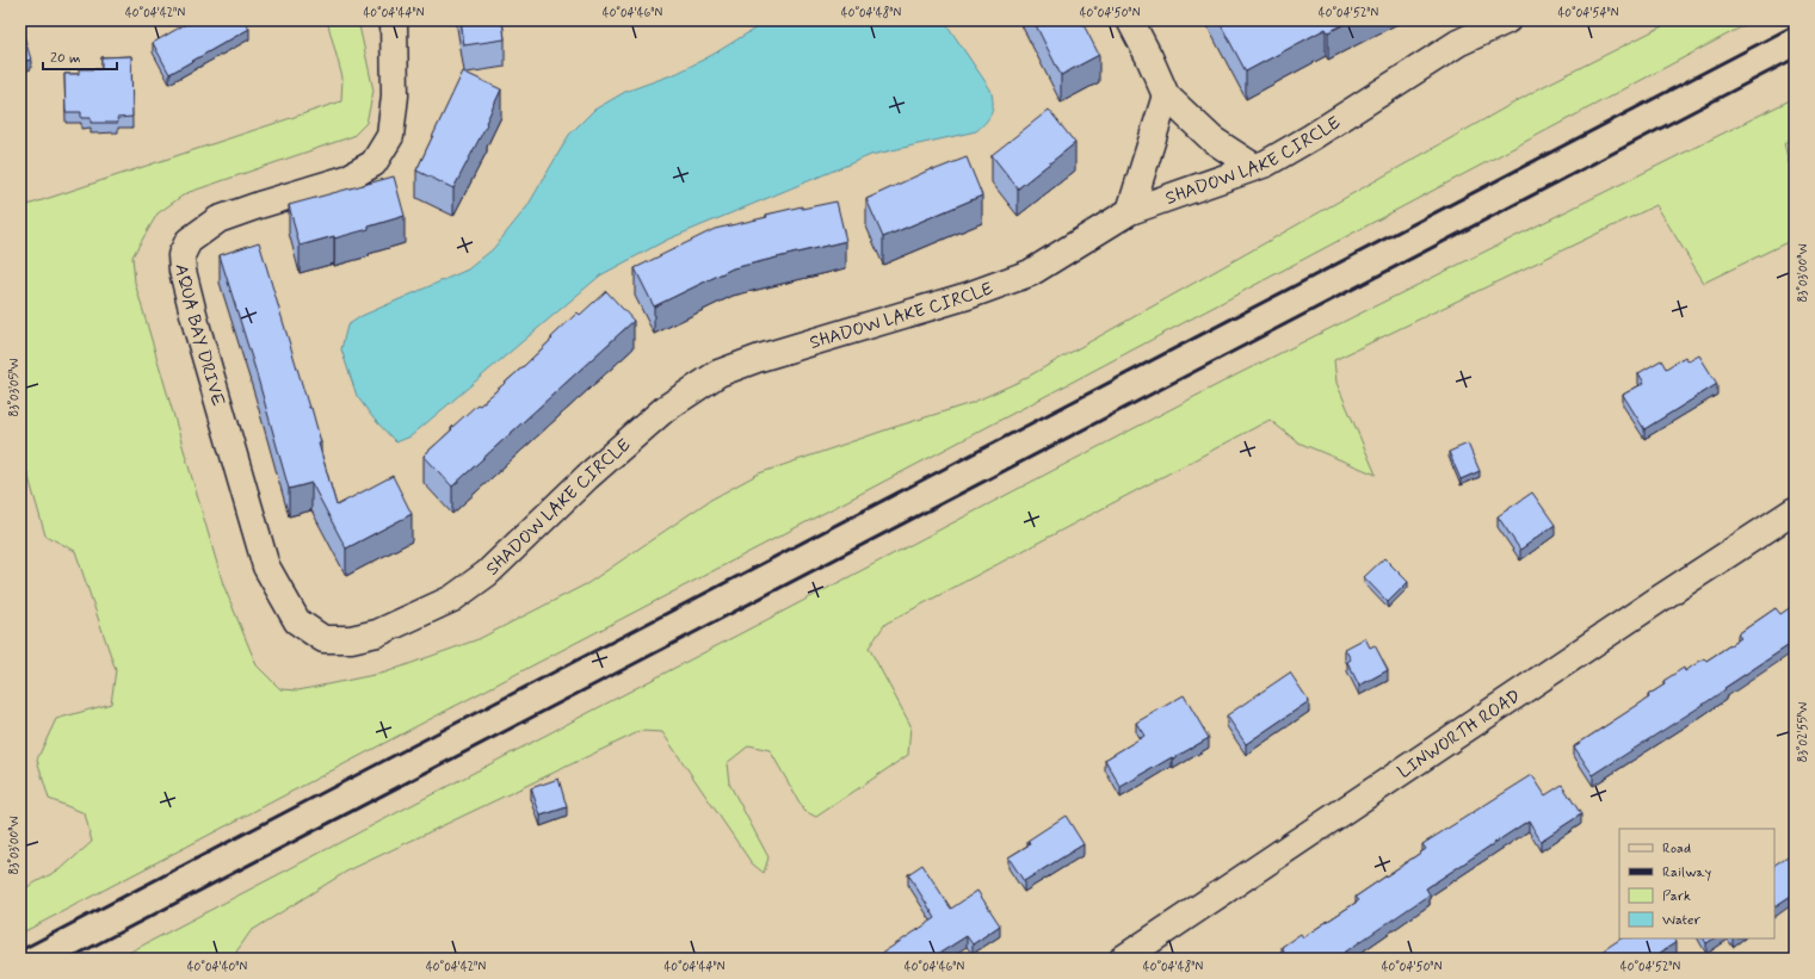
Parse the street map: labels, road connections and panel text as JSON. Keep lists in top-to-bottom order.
{
  "streets": {
    "street": ["SHADOW LAKE CIRCLE", "AQUA BAY DRIVE", "LINWORTH ROAD"]
  },
  "crossings": [
    ["SHADOW LAKE CIRCLE", "AQUA BAY DRIVE"]
  ],
  "legend": [
    "Road",
    "Railway",
    "Park",
    "Water"
  ],
  "scale_bar": "20 m",
  "coordinates": [
    "40°04'42\"N",
    "40°04'44\"N",
    "40°04'46\"N",
    "40°04'48\"N",
    "40°04'50\"N",
    "40°04'52\"N",
    "40°04'54\"N",
    "83°03'00\"W",
    "83°03'05\"W",
    "83°02'55\"W",
    "40°04'40\"N"
  ]
}
